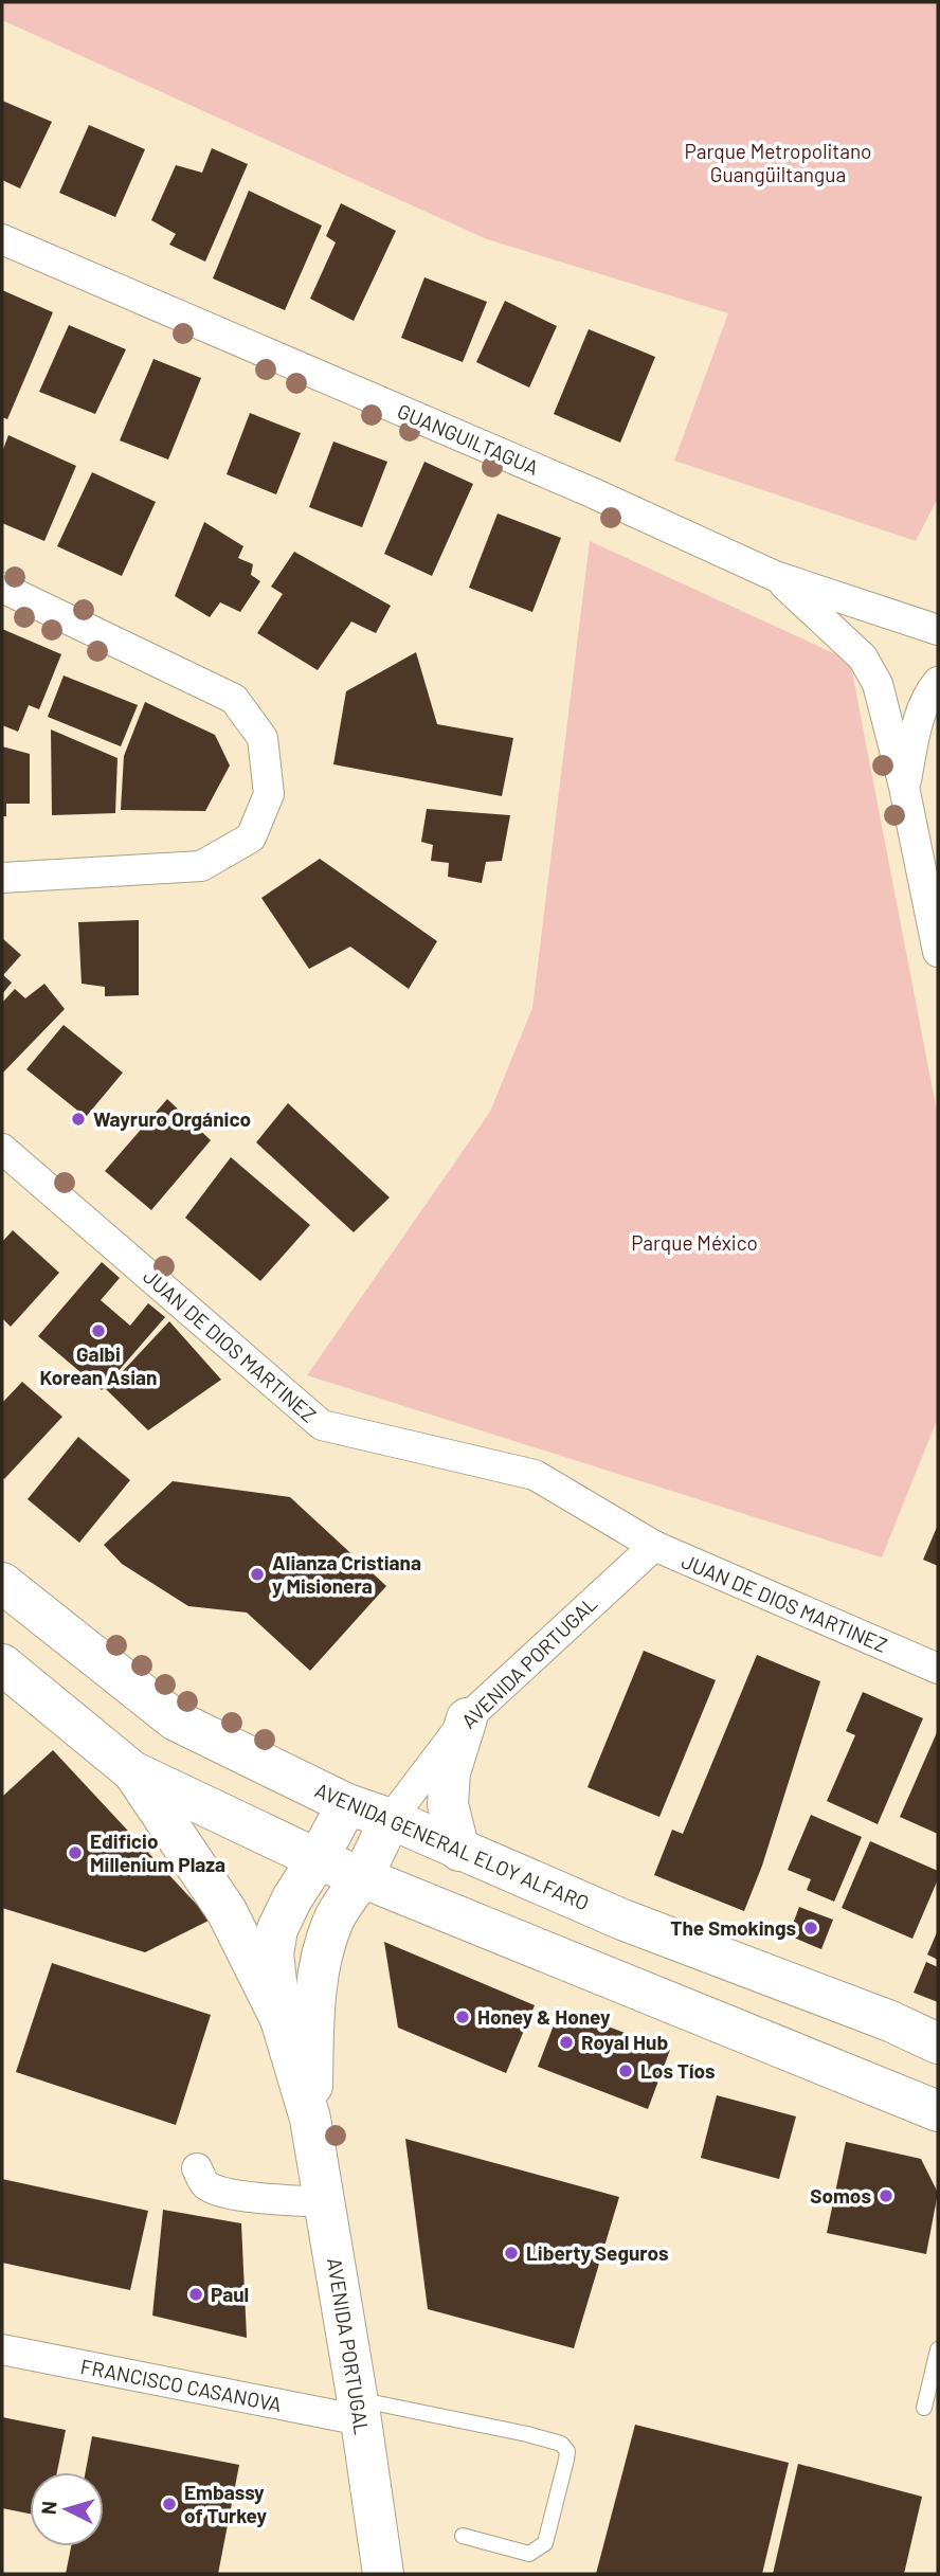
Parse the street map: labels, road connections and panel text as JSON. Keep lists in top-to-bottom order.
{
  "streets": {
    "main road": ["AVENIDA PORTUGAL", "AVENIDA GENERAL ELOY ALFARO"],
    "street": ["GUANGUILTAGUA", "JUAN DE DIOS MARTINEZ", "FRANCISCO CASANOVA"]
  },
  "crossings": [
    ["JUAN DE DIOS MARTINEZ", "AVENIDA PORTUGAL"],
    ["AVENIDA PORTUGAL", "AVENIDA GENERAL ELOY ALFARO"],
    ["AVENIDA PORTUGAL", "FRANCISCO CASANOVA"]
  ],
  "parks": ["Parque Metropolitano Guangüiltangua", "Parque México"],
  "places": [
    "Wayruro Orgánico",
    "Galbi Korean Asian",
    "Alianza Cristiana y Misionera",
    "Edificio Millenium Plaza",
    "The Smokings",
    "Honey & Honey",
    "Royal Hub",
    "Los Tíos",
    "Somos",
    "Liberty Seguros",
    "Paul",
    "Embassy of Turkey"
  ],
  "north": "left"
}
